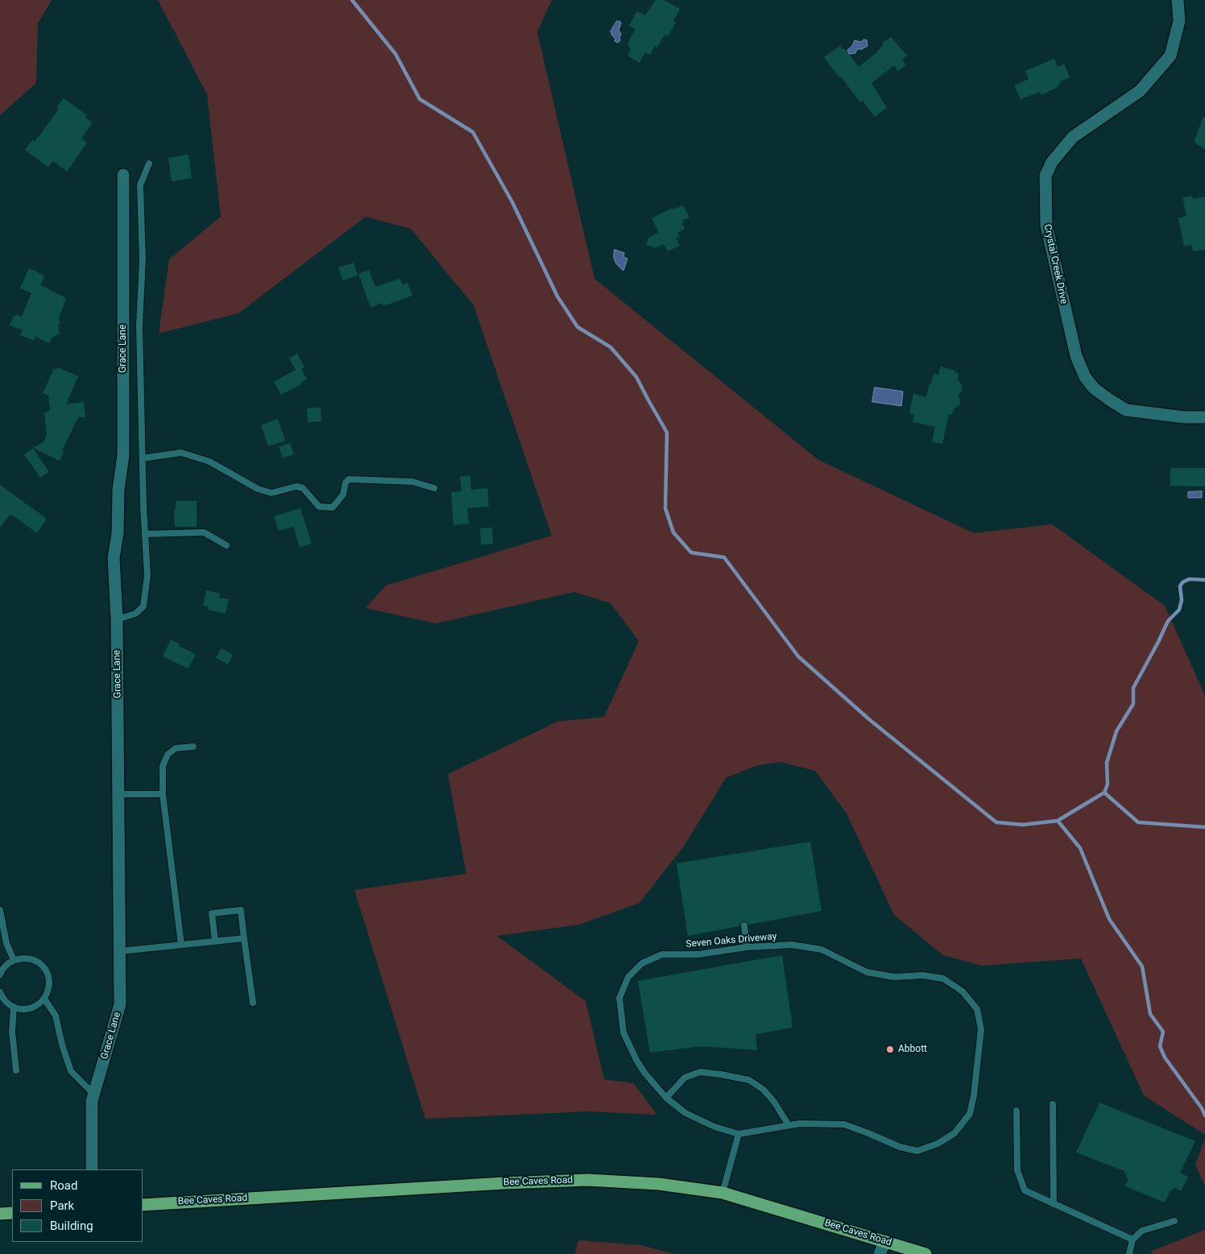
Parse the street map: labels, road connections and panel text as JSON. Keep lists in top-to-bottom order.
{
  "streets": {
    "main road": ["Bee Caves Road"],
    "street": ["Crystal Creek Drive", "Grace Lane"],
    "lane": ["Seven Oaks Driveway"]
  },
  "places": ["Abbott"],
  "legend": ["Road", "Park", "Building"]
}
